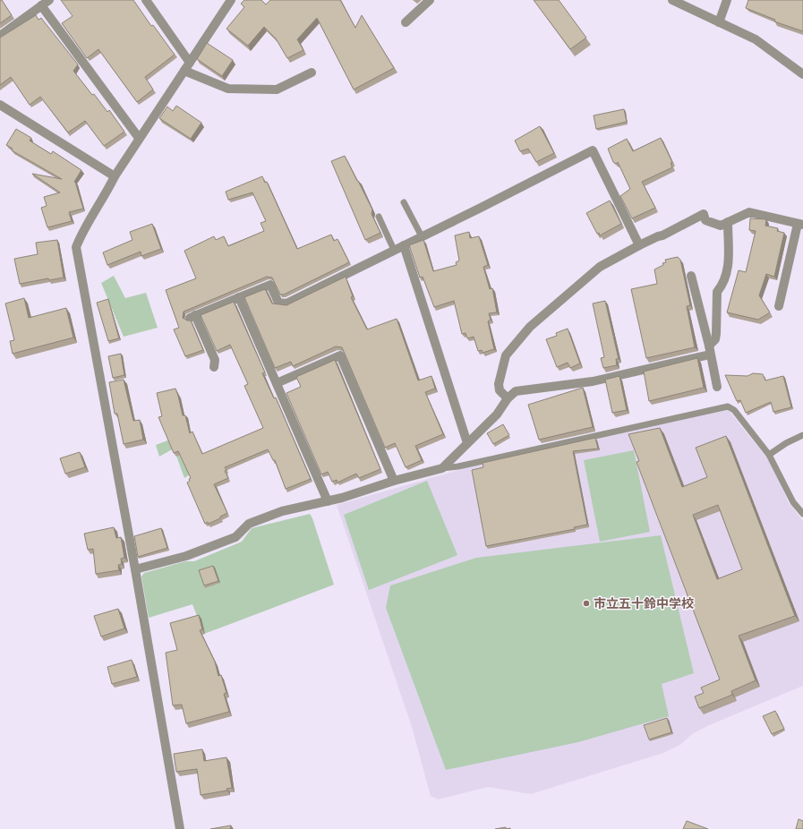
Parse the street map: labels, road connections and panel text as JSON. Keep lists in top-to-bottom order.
{
  "places": ["市立五十鈴中学校"]
}
